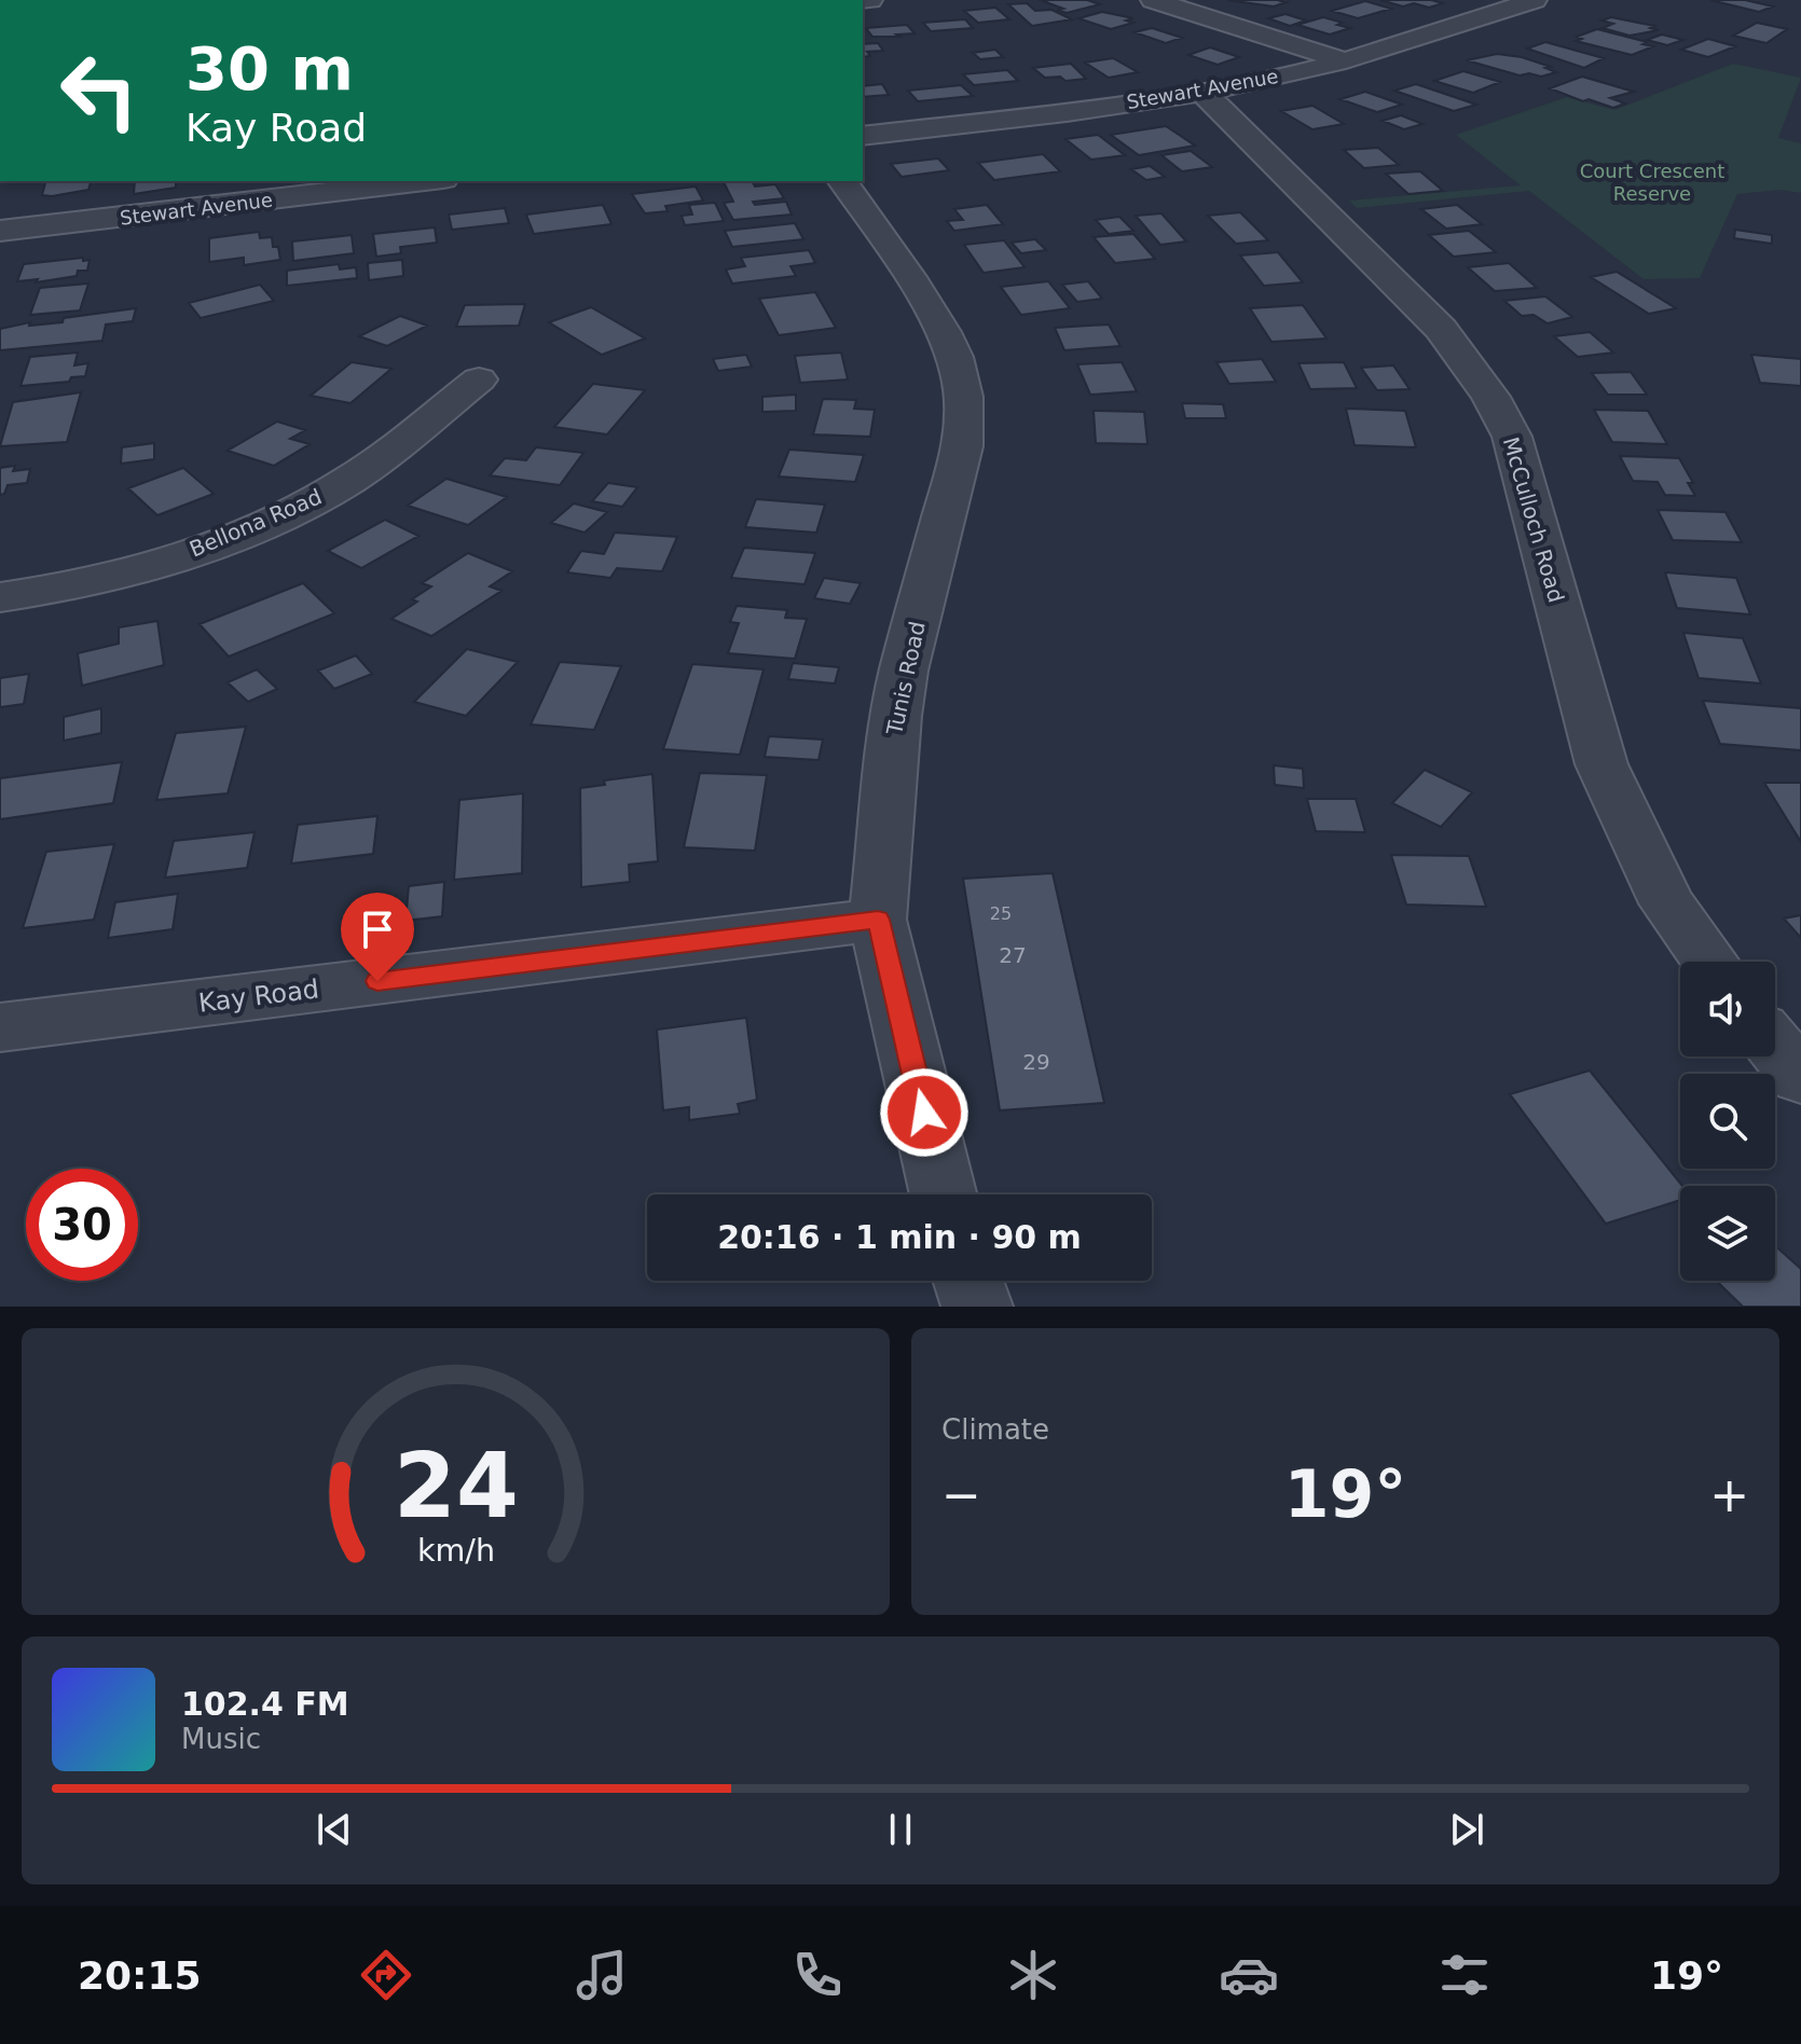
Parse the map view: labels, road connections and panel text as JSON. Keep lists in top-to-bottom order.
{
  "streets": {
    "street": [
      "Stewart Avenue",
      "McCulloch Road",
      "Bellona Road",
      "Tunis Road",
      "Kay Road"
    ]
  },
  "crossings": [
    ["Stewart Avenue", "McCulloch Road"],
    ["Tunis Road", "Kay Road"]
  ],
  "parks": ["Court Crescent Reserve"],
  "house_numbers": ["25", "27", "29"],
  "page": {
    "turn": ["30 m", "Kay Road"],
    "limit": "30",
    "trip": "20:16 · 1 min · 90 m",
    "tile": "Climate",
    "heat": ["−", "19°", "+"],
    "song": ["102.4 FM", "Music"],
    "tabs": ["20:15", "19°"],
    "gauge": ["24", "km/h"]
  }
}
